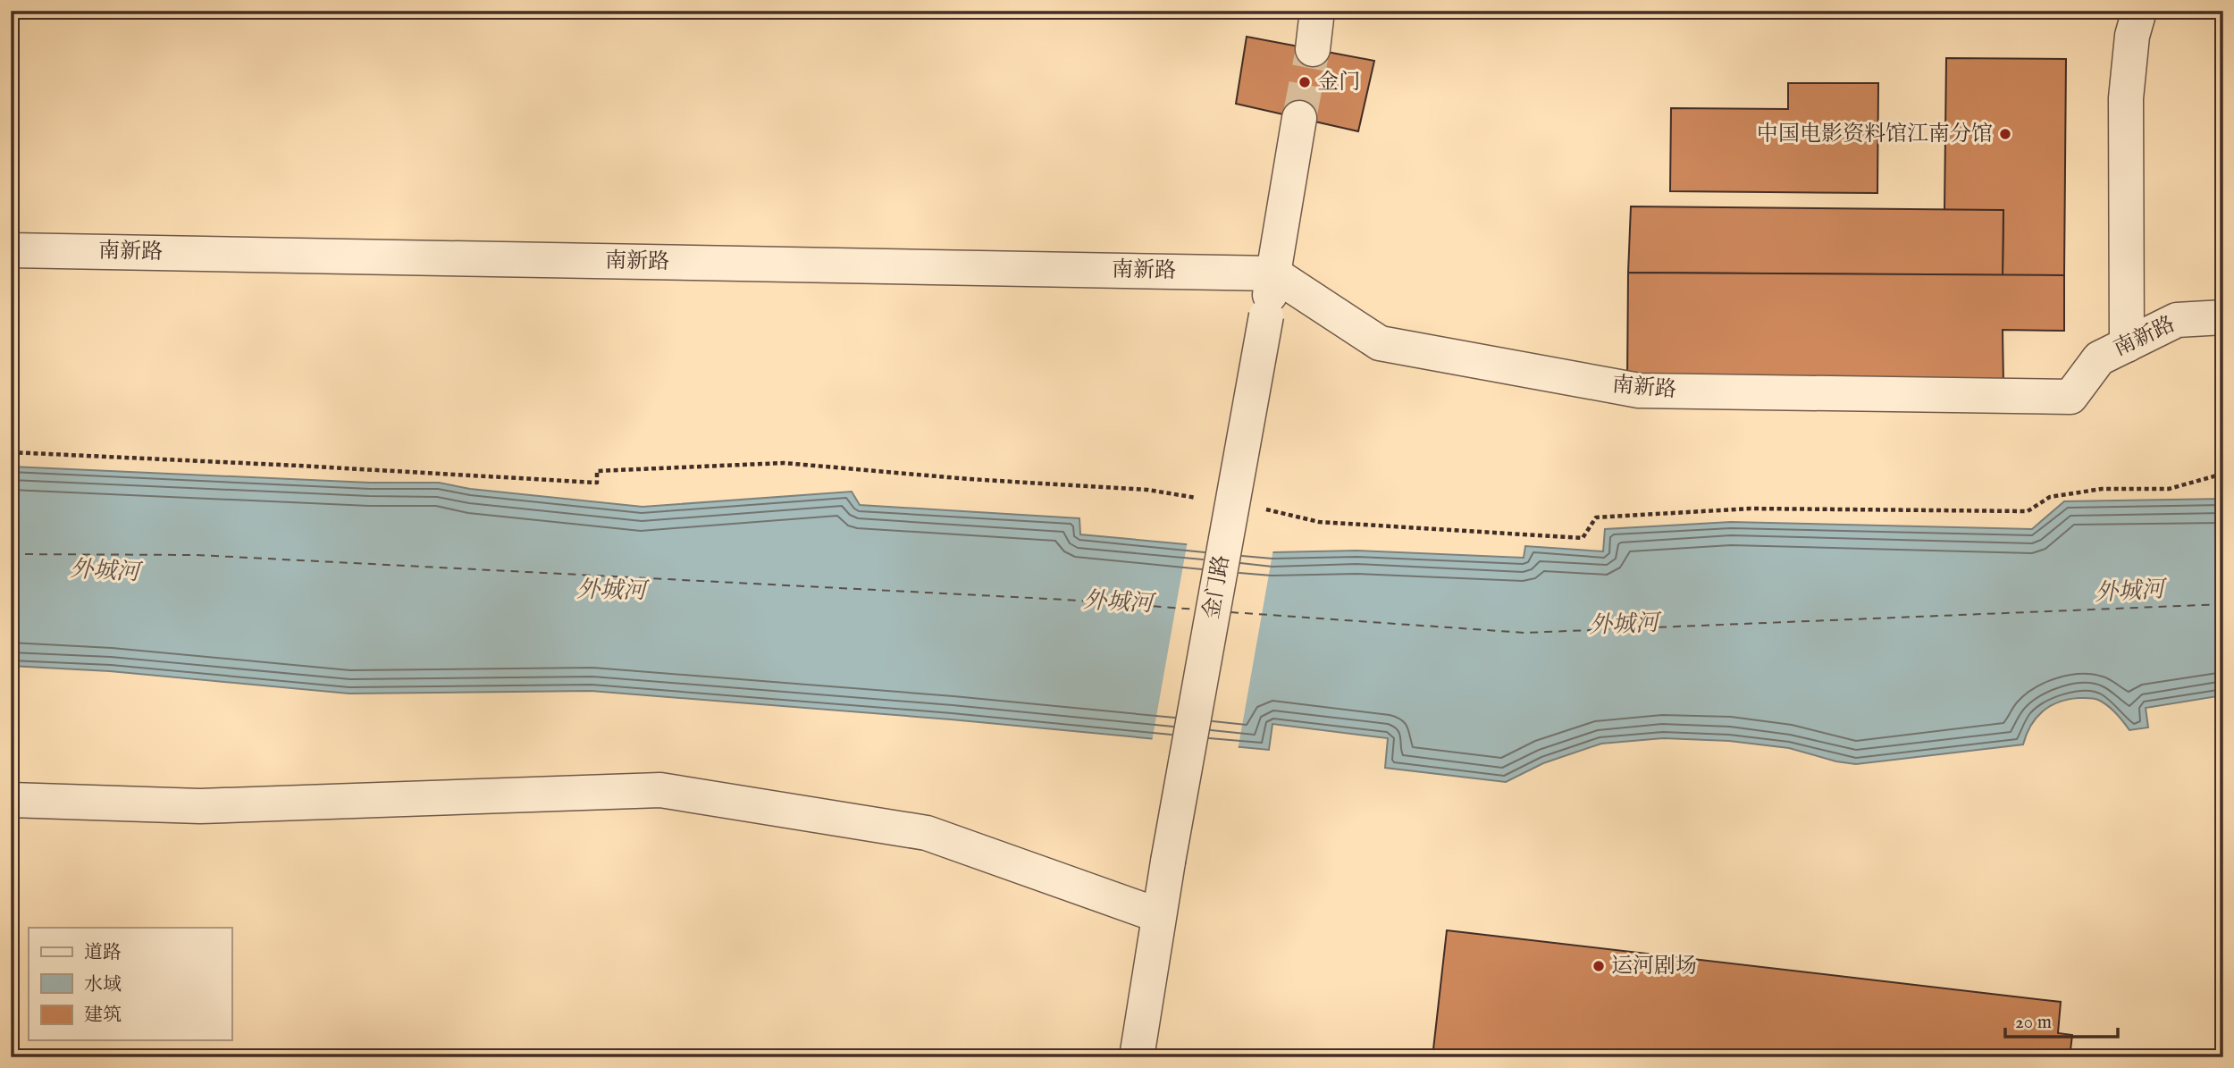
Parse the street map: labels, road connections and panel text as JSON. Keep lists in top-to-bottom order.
{
  "streets": {
    "street": ["南新路", "金门路"]
  },
  "crossings": [
    ["南新路", "金门路"]
  ],
  "water": ["外城河"],
  "places": ["金门", "中国电影资料馆江南分馆", "运河剧场"],
  "legend": ["道路", "水域", "建筑"],
  "scale_bar": "20 m"
}
